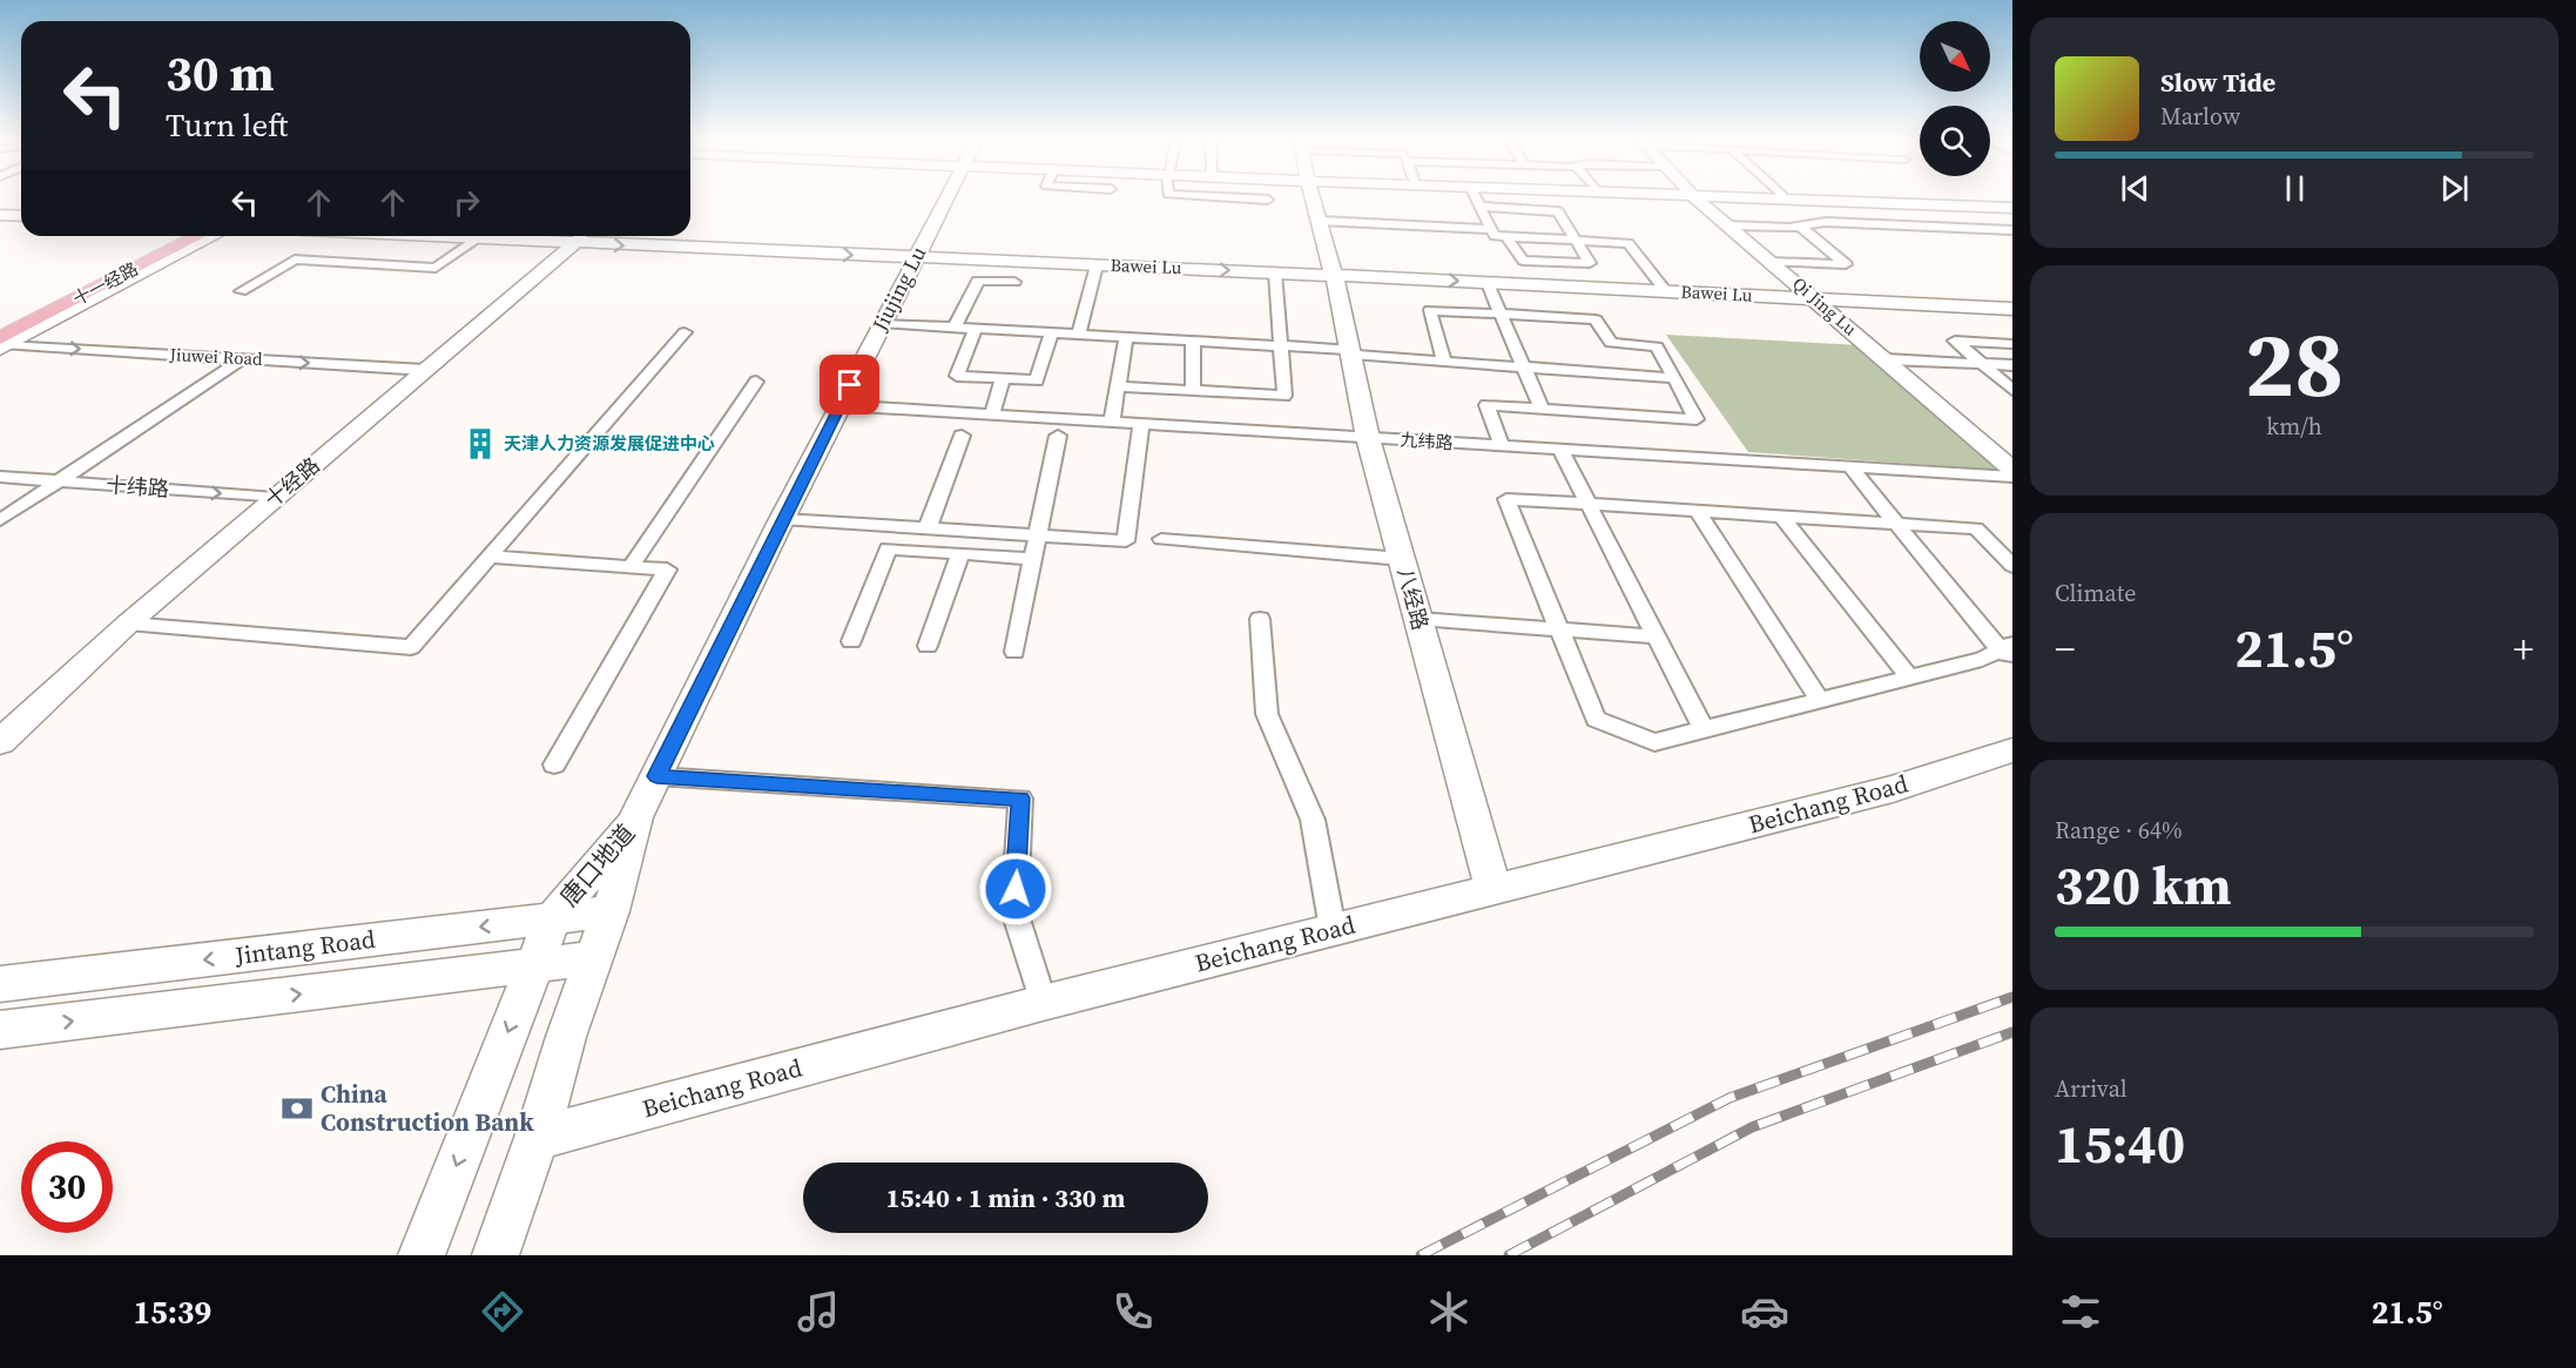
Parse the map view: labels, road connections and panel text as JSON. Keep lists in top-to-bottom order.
{
  "streets": {
    "main road": ["十一经路"],
    "street": [
      "Bawei Lu",
      "Jiujing Lu",
      "Qi Jing Lu",
      "Jiuwei Road",
      "九纬路",
      "十经路",
      "十纬路",
      "八经路",
      "Beichang Road",
      "唐口地道",
      "Jintang Road"
    ]
  },
  "crossings": [
    ["Bawei Lu", "Jiujing Lu"],
    ["Bawei Lu", "Qi Jing Lu"],
    ["Bawei Lu", "十经路"],
    ["Bawei Lu", "八经路"],
    ["十一经路", "Jiuwei Road"],
    ["Jiujing Lu", "九纬路"],
    ["Jiujing Lu", "唐口地道"],
    ["Jiuwei Road", "十经路"],
    ["九纬路", "八经路"],
    ["十经路", "十纬路"],
    ["八经路", "Beichang Road"],
    ["Beichang Road", "唐口地道"],
    ["唐口地道", "Jintang Road"]
  ],
  "one_way": ["十纬路"],
  "places": {
    "building": ["天津人力资源发展促进中心"],
    "bank": ["China Construction Bank"]
  },
  "north": "bottom right",
  "page": {
    "turn": ["30 m", "Turn left"],
    "song": ["Slow Tide", "Marlow"],
    "tile": [
      ["28", "km/h"],
      "Climate",
      ["Range · 64%", "320 km"],
      ["Arrival", "15:40"]
    ],
    "heat": ["−", "21.5°", "+"],
    "limit": "30",
    "trip": "15:40 · 1 min · 330 m",
    "tabs": ["15:39", "21.5°"]
  }
}
